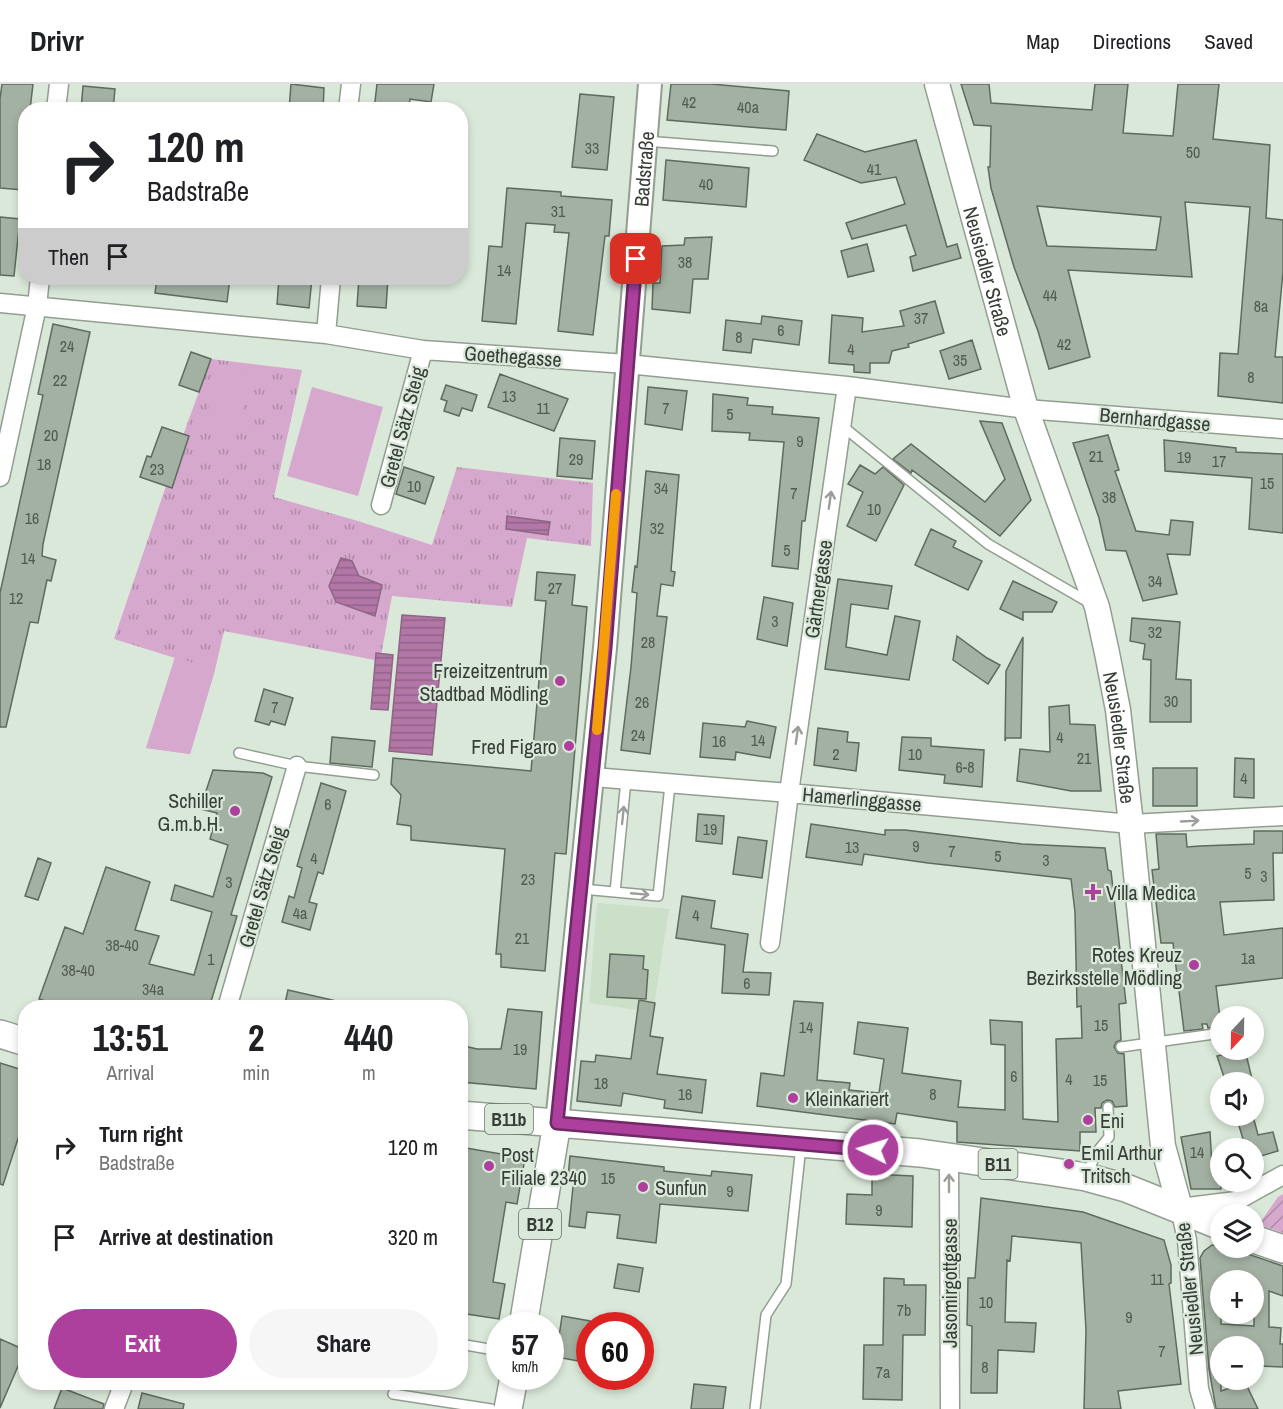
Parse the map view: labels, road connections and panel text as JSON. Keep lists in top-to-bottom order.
{
  "streets": {
    "main road": [
      "Badstraße",
      "Neusiedler Straße",
      "B11b",
      "B11",
      "B12"
    ],
    "street": [
      "Goethegasse",
      "Bernhardgasse",
      "Gretel Sätz Steig",
      "Gärtnergasse",
      "Hamerlinggasse",
      "Jasomirgottgasse"
    ]
  },
  "crossings": [
    ["Badstraße", "Goethegasse"],
    ["Badstraße", "Hamerlinggasse"],
    ["Badstraße", "B11b"],
    ["Badstraße", "B11"],
    ["Neusiedler Straße", "Goethegasse"],
    ["Neusiedler Straße", "Bernhardgasse"],
    ["Neusiedler Straße", "Hamerlinggasse"],
    ["Neusiedler Straße", "B11"],
    ["Goethegasse", "Bernhardgasse"],
    ["Goethegasse", "Gretel Sätz Steig"],
    ["Goethegasse", "Gärtnergasse"],
    ["Gärtnergasse", "Hamerlinggasse"],
    ["B11b", "B11"],
    ["B11", "Jasomirgottgasse"]
  ],
  "one_way": ["Gärtnergasse", "Jasomirgottgasse"],
  "places": {
    "other": [
      "Freizeitzentrum Stadtbad Mödling",
      "Fred Figaro",
      "Schiller G.m.b.H.",
      "Rotes Kreuz Bezirksstelle Mödling",
      "Kleinkariert",
      "Eni",
      "Emil Arthur Tritsch",
      "Post Filiale 2340",
      "Sunfun"
    ],
    "health": ["Villa Medica"]
  },
  "house_numbers": [
    "42",
    "40a",
    "33",
    "50",
    "41",
    "40",
    "31",
    "38",
    "14",
    "44",
    "8a",
    "37",
    "6",
    "8",
    "42",
    "24",
    "4",
    "35",
    "8",
    "22",
    "13",
    "11",
    "7",
    "5",
    "20",
    "9",
    "21",
    "19",
    "29",
    "17",
    "18",
    "23",
    "15",
    "10",
    "34",
    "7",
    "38",
    "10",
    "16",
    "32",
    "5",
    "14",
    "34",
    "27",
    "12",
    "3",
    "32",
    "28",
    "30",
    "26",
    "7",
    "24",
    "4",
    "14",
    "16",
    "2",
    "10",
    "21",
    "6-8",
    "4",
    "6",
    "19",
    "9",
    "13",
    "7",
    "5",
    "4",
    "3",
    "5",
    "3",
    "23",
    "3",
    "4a",
    "4",
    "21",
    "38-40",
    "1a",
    "1",
    "38-40",
    "6",
    "34a",
    "15",
    "14",
    "19",
    "6",
    "4",
    "15",
    "18",
    "16",
    "8",
    "14",
    "15",
    "9",
    "9",
    "11",
    "10",
    "7b",
    "9",
    "7",
    "8",
    "7a"
  ],
  "north": "bottom",
  "page": {
    "header": "Drivr",
    "nav": ["Map", "Directions", "Saved"],
    "turn": ["120 m", "Badstraße"],
    "then": "Then",
    "eta": [
      "13:51",
      "Arrival",
      "2",
      "min",
      "440",
      "m"
    ],
    "map_buttons": ["+", "−"],
    "list": [
      {
        "name": "Turn right",
        "note": "Badstraße",
        "value": "120 m"
      },
      {
        "name": "Arrive at destination",
        "value": "320 m"
      }
    ],
    "buttons": ["Exit", "Share"],
    "speed": "57 km/h",
    "limit": "60"
  }
}
